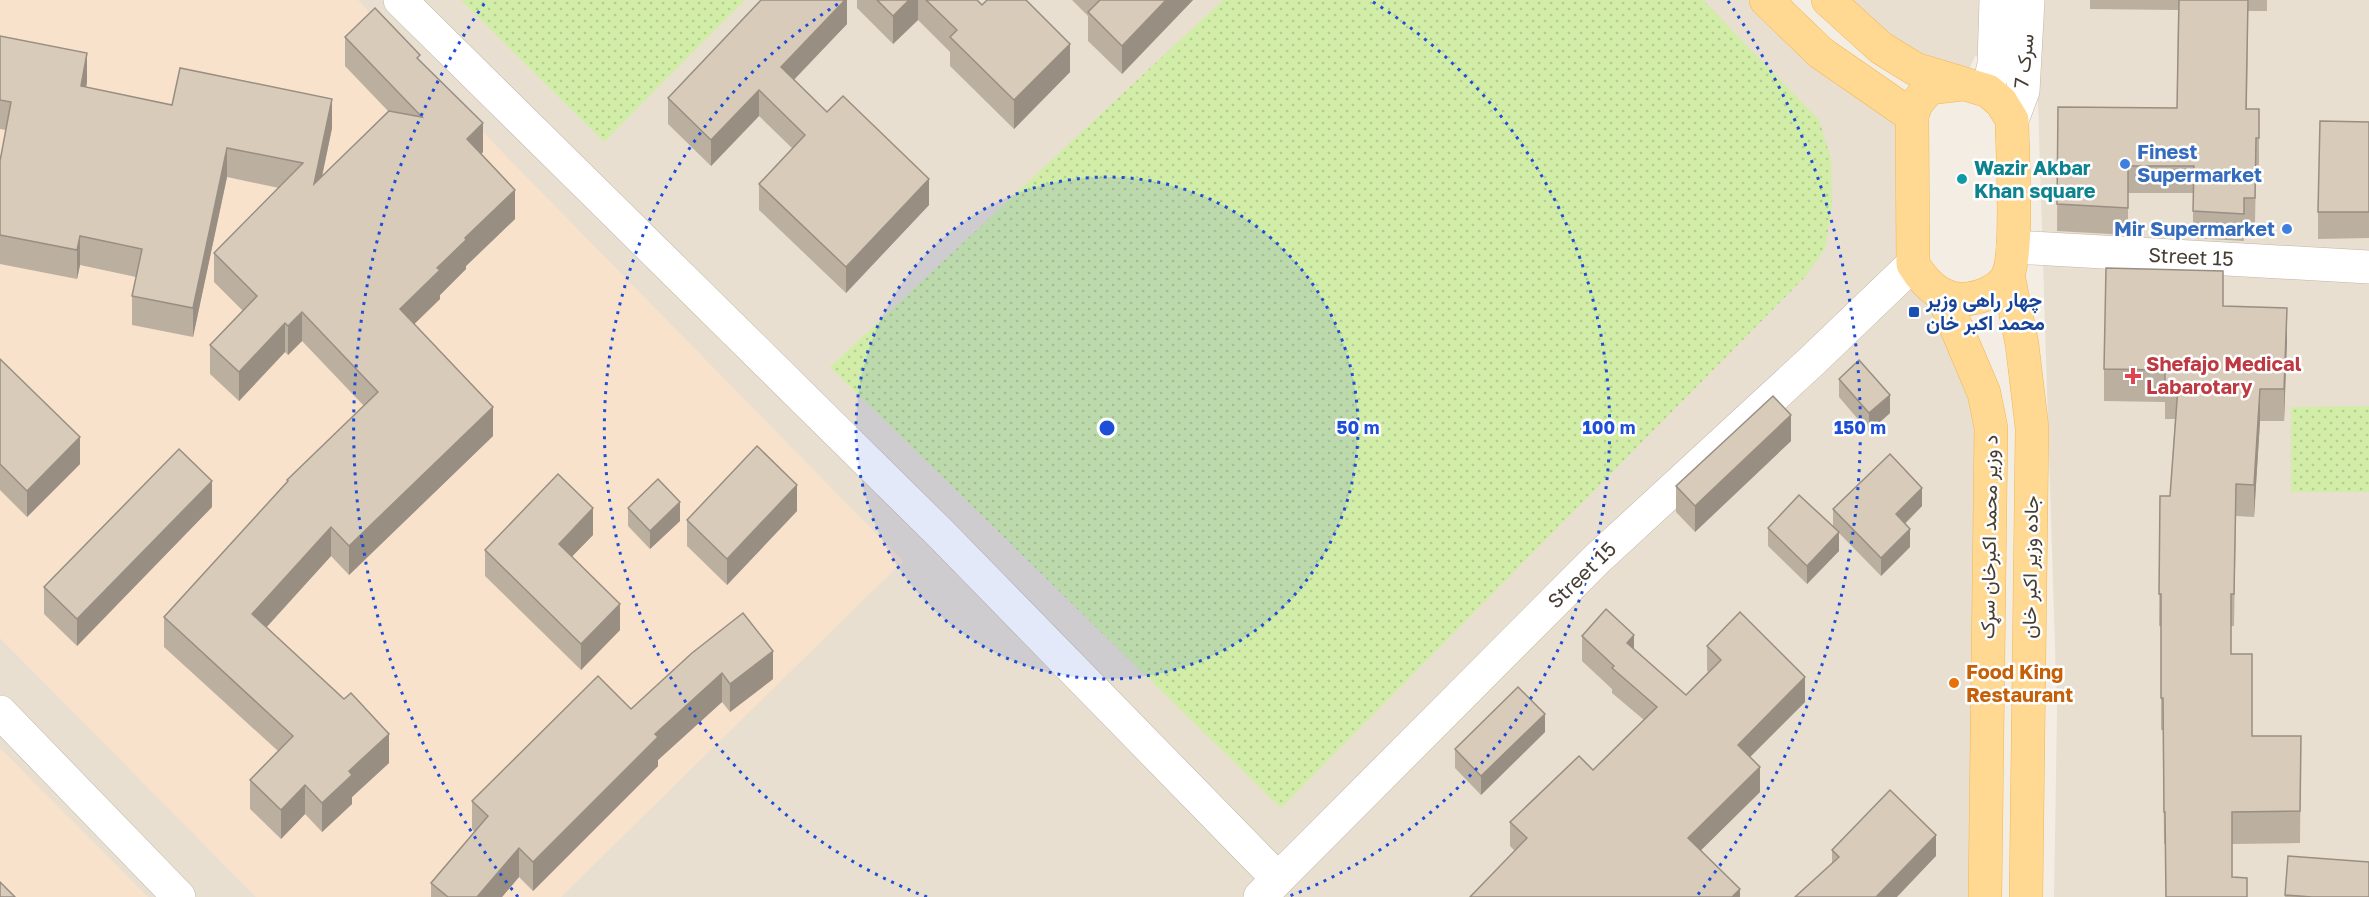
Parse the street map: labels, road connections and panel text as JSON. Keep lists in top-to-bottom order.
{
  "streets": {
    "main road": ["د وزیر محمد اکبرخان سړک", "جاده وزیر اکبر خان"],
    "street": ["سرک 7", "Street 15"]
  },
  "crossings": [
    ["سرک 7", "جاده وزیر اکبر خان"],
    ["Street 15", "جاده وزیر اکبر خان"]
  ],
  "places": {
    "other": [
      "Finest Supermarket",
      "Wazir Akbar Khan square",
      "Mir Supermarket",
      "Food King Restaurant"
    ],
    "transit": ["چهار راهی وزیر محمد اکبر خان"],
    "health": ["Shefajo Medical Labarotary"]
  },
  "rings": ["50 m", "100 m", "150 m"]
}
